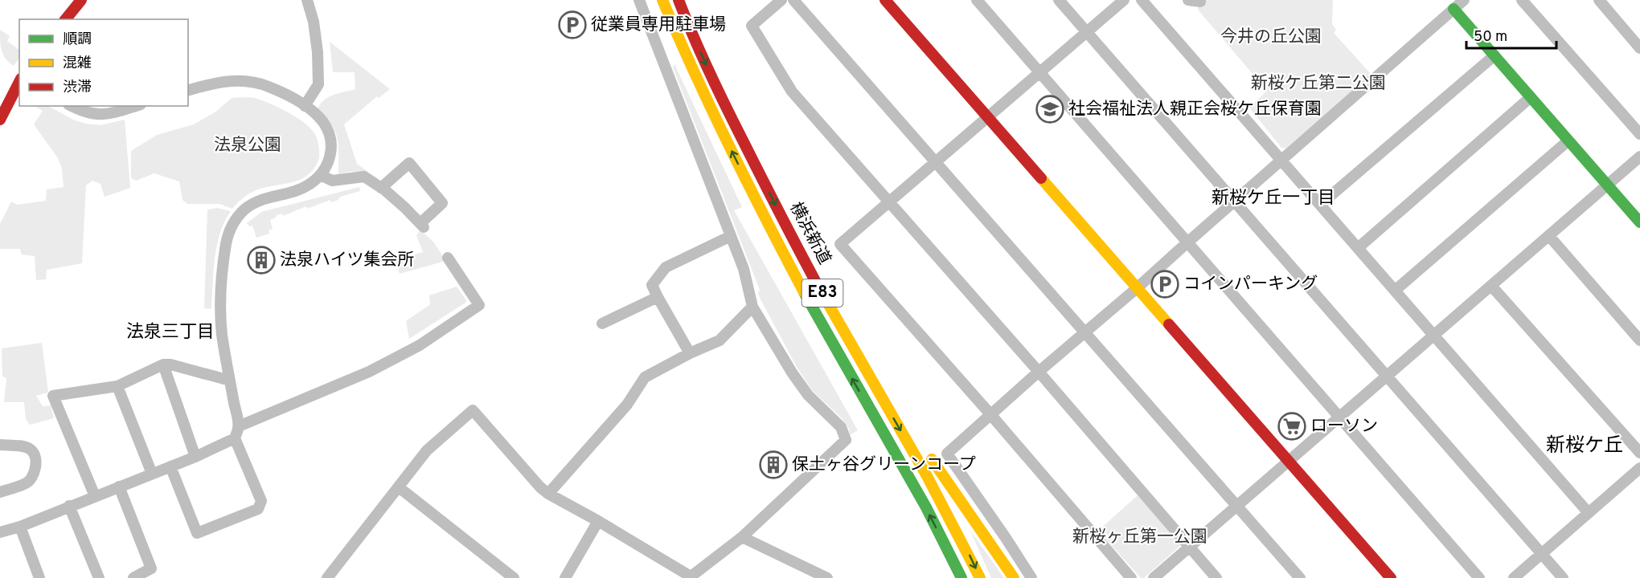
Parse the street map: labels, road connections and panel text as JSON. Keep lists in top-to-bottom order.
{
  "streets": {
    "main road": ["横浜新道", "E83"]
  },
  "districts": ["新桜ケ丘一丁目", "法泉三丁目", "新桜ケ丘"],
  "parks": [
    "今井の丘公園",
    "新桜ケ丘第二公園",
    "法泉公園",
    "新桜ヶ丘第一公園"
  ],
  "places": {
    "parking": ["従業員専用駐車場", "コインパーキング"],
    "school or university": ["社会福祉法人親正会桜ケ丘保育園"],
    "building": ["法泉ハイツ集会所", "保土ヶ谷グリーンコープ"],
    "supermarket": ["ローソン"]
  },
  "legend": ["順調", "混雑", "渋滞"],
  "scale_bar": "50 m"
}
